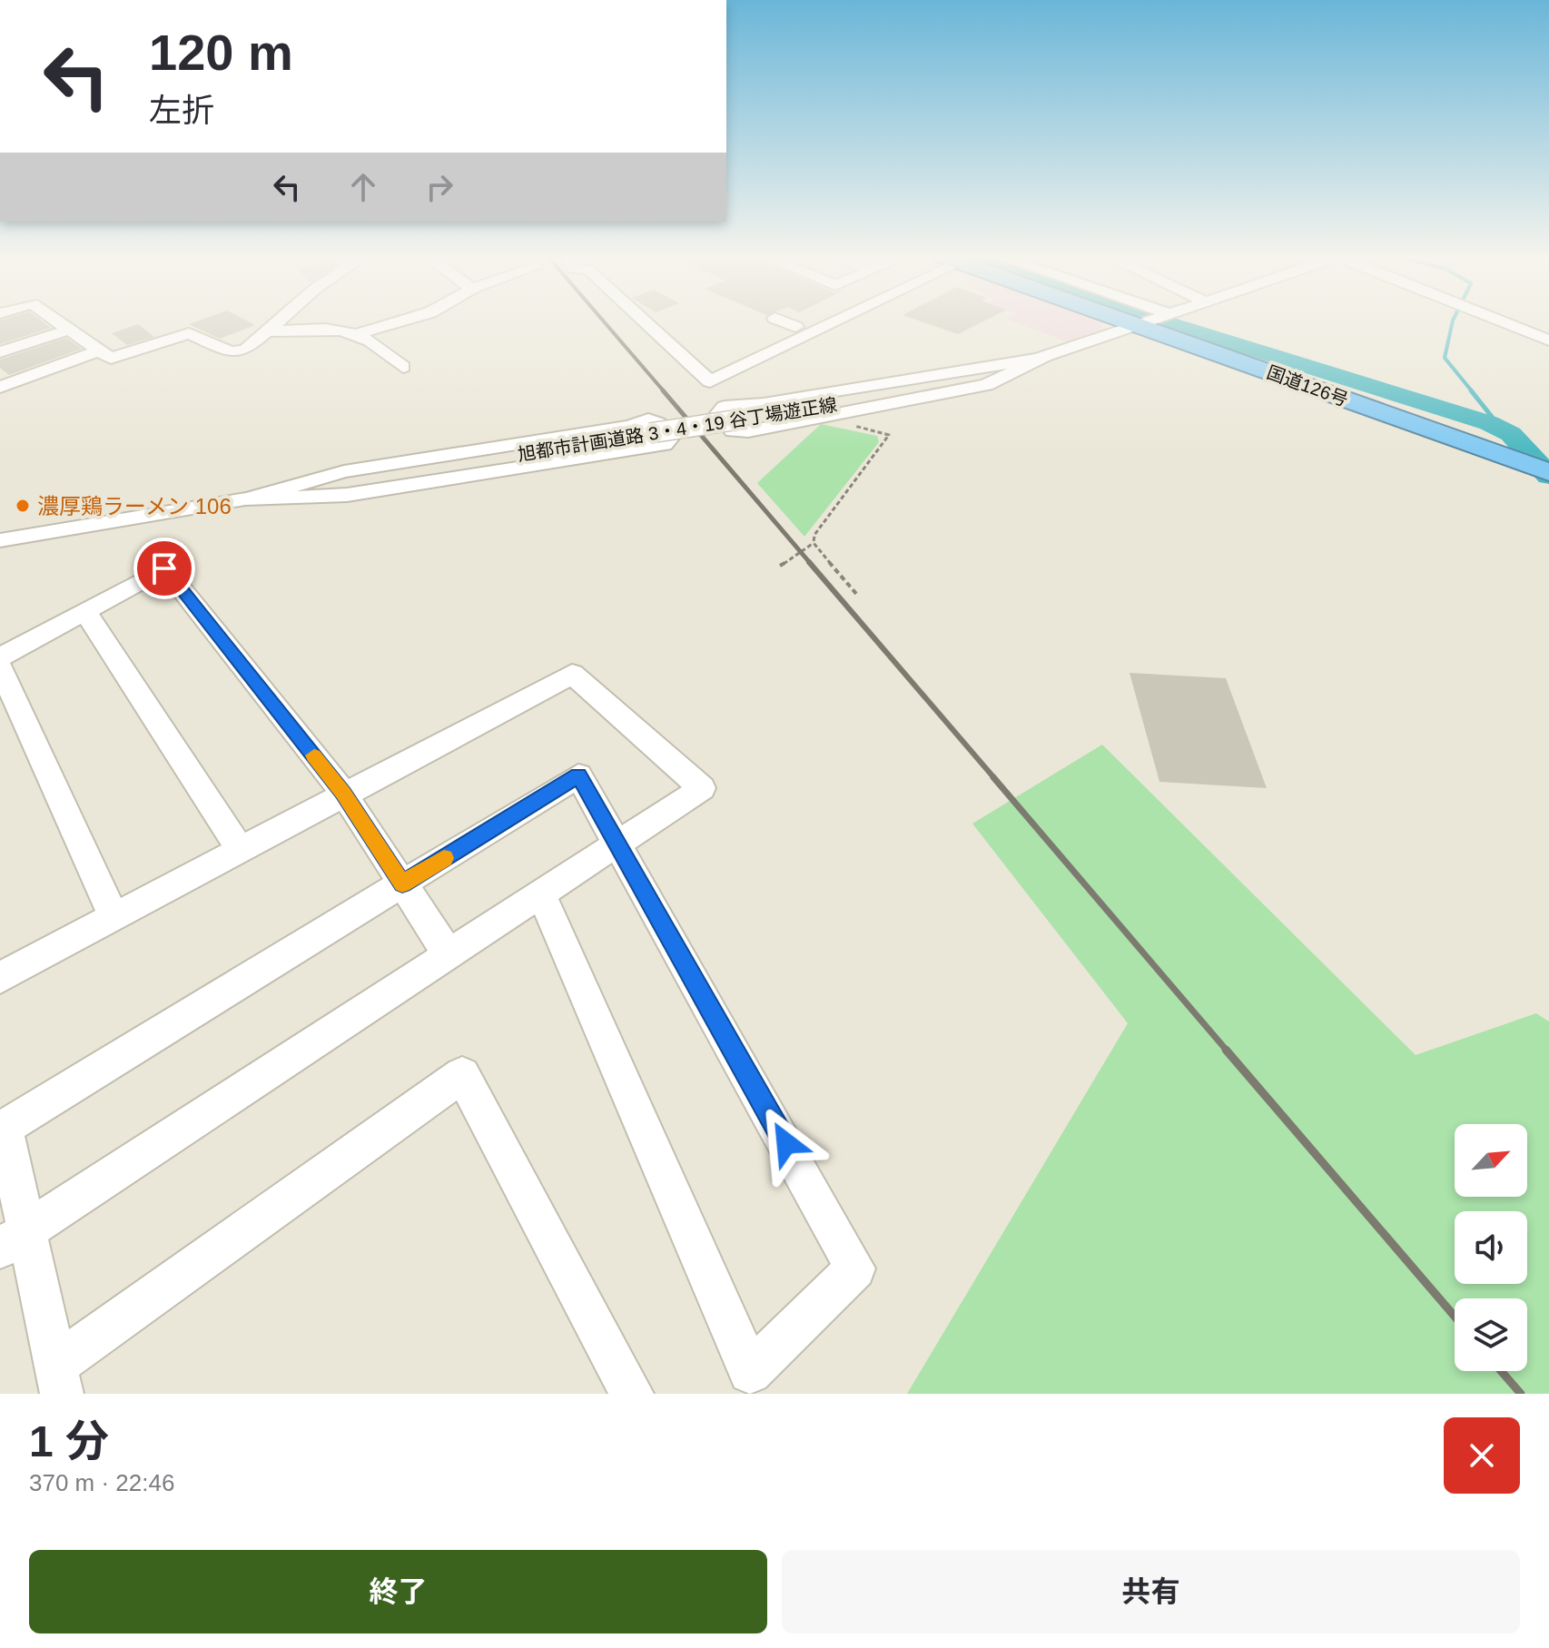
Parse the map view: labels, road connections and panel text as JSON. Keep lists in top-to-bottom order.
{
  "streets": {
    "highway": ["国道126号"],
    "street": ["旭都市計画道路 3・4・19 谷丁場遊正線"]
  },
  "places": ["濃厚鶏ラーメン 106"],
  "north": "top right",
  "page": {
    "turn": ["120 m", "左折"],
    "heading": ["1 分", "370 m · 22:46"],
    "buttons": ["終了", "共有"]
  }
}
